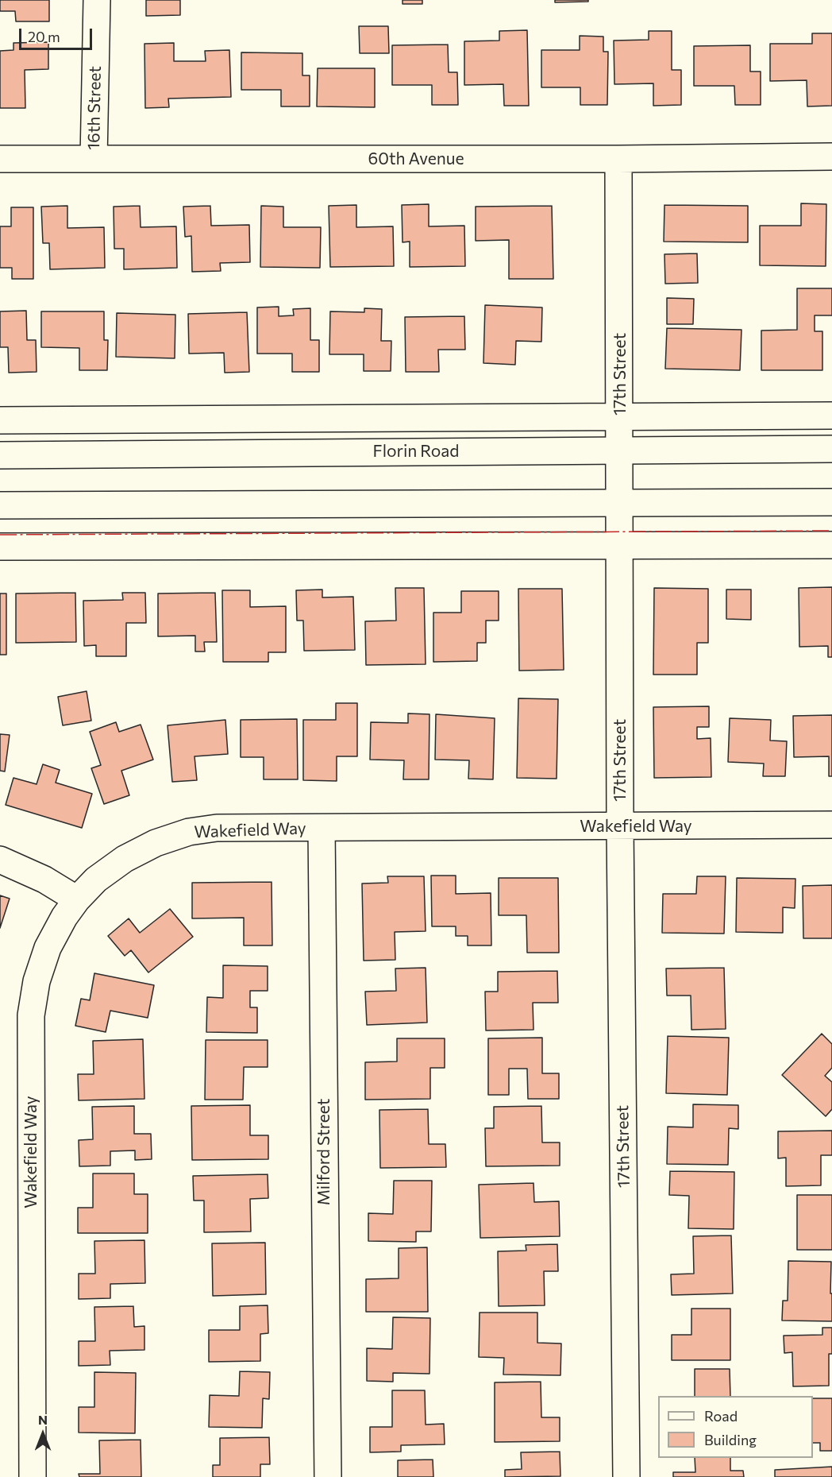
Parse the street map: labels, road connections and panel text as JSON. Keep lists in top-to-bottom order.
{
  "streets": {
    "street": [
      "16th Street",
      "60th Avenue",
      "17th Street",
      "Florin Road",
      "Wakefield Way",
      "Milford Street"
    ]
  },
  "crossings": [
    ["16th Street", "60th Avenue"],
    ["60th Avenue", "17th Street"],
    ["17th Street", "Florin Road"],
    ["17th Street", "Wakefield Way"],
    ["Wakefield Way", "Milford Street"]
  ],
  "legend": ["Road", "Building"],
  "scale_bar": "20 m",
  "north": "top"
}
